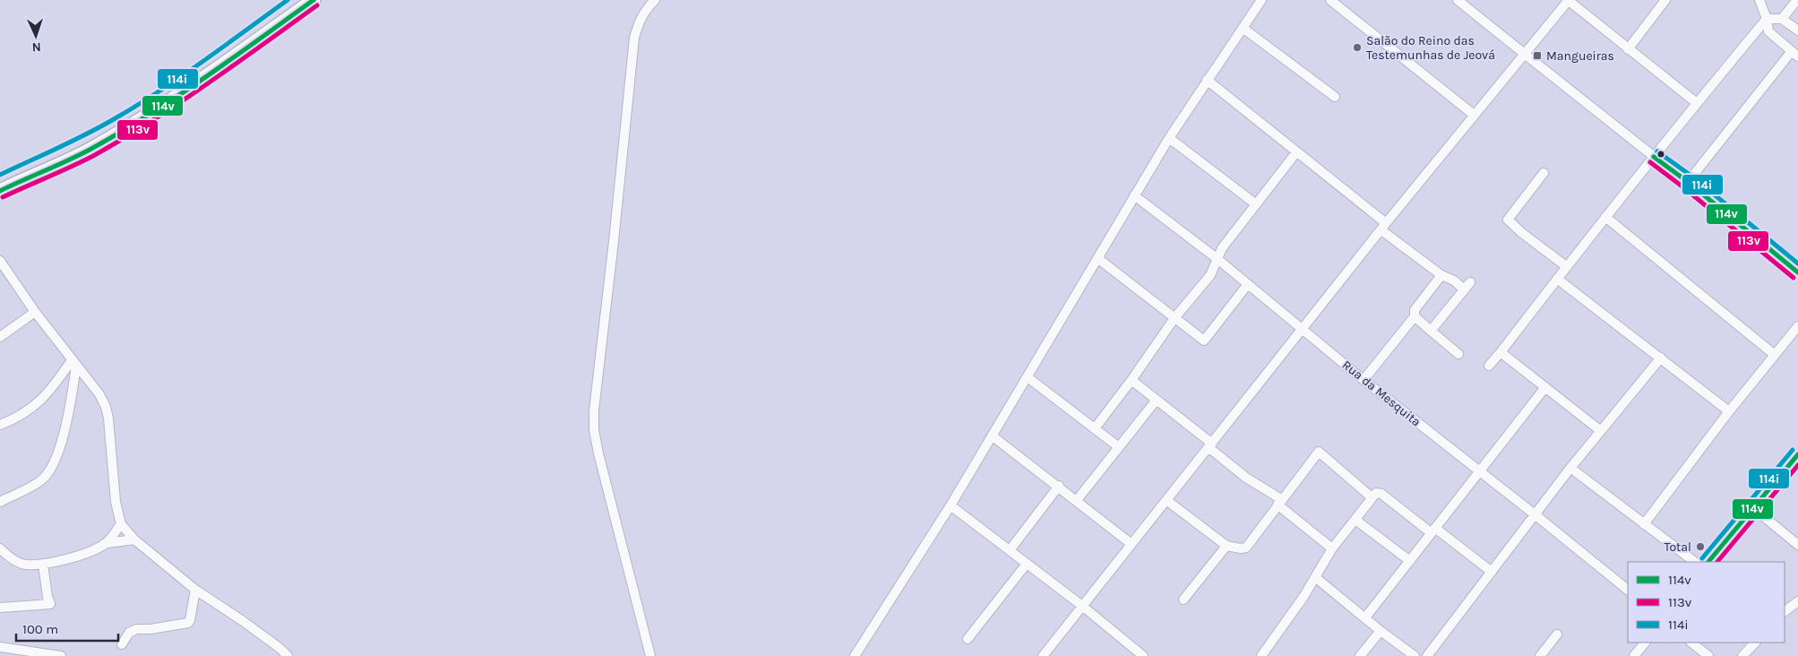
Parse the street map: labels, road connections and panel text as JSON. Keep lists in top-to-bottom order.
{
  "streets": {
    "street": ["Rua da Mesquita"]
  },
  "places": {
    "other": ["Salão do Reino das Testemunhas de Jeová", "Total"],
    "transit": ["Mangueiras"]
  },
  "lines": ["transit line 114v", "transit line 114i", "transit line 113v"],
  "legend": ["114v", "113v", "114i"],
  "scale_bar": "100 m",
  "north": "bottom"
}
